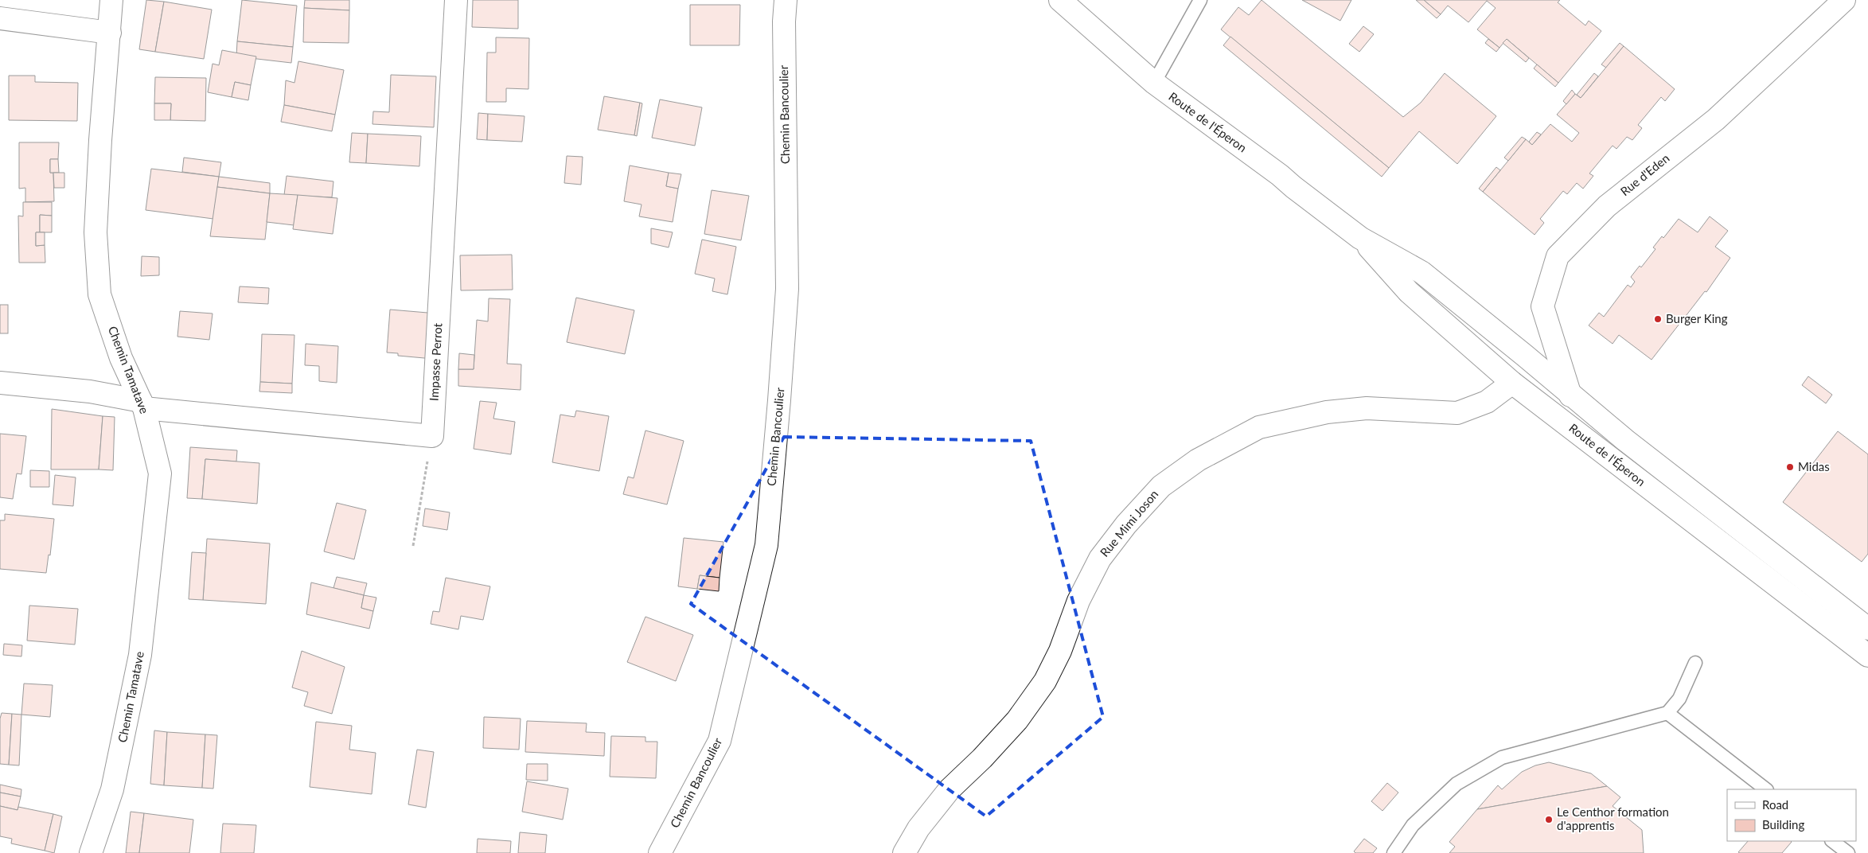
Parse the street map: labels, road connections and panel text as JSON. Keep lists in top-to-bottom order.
{
  "streets": {
    "street": [
      "Chemin Bancoulier",
      "Route de l'Éperon",
      "Rue d'Eden",
      "Impasse Perrot",
      "Chemin Tamatave",
      "Rue Mimi Joson"
    ]
  },
  "crossings": [
    ["Route de l'Éperon", "Rue d'Eden"],
    ["Route de l'Éperon", "Rue Mimi Joson"]
  ],
  "places": ["Burger King", "Midas", "Le Centhor formation d'apprentis"],
  "legend": ["Road", "Building"]
}
